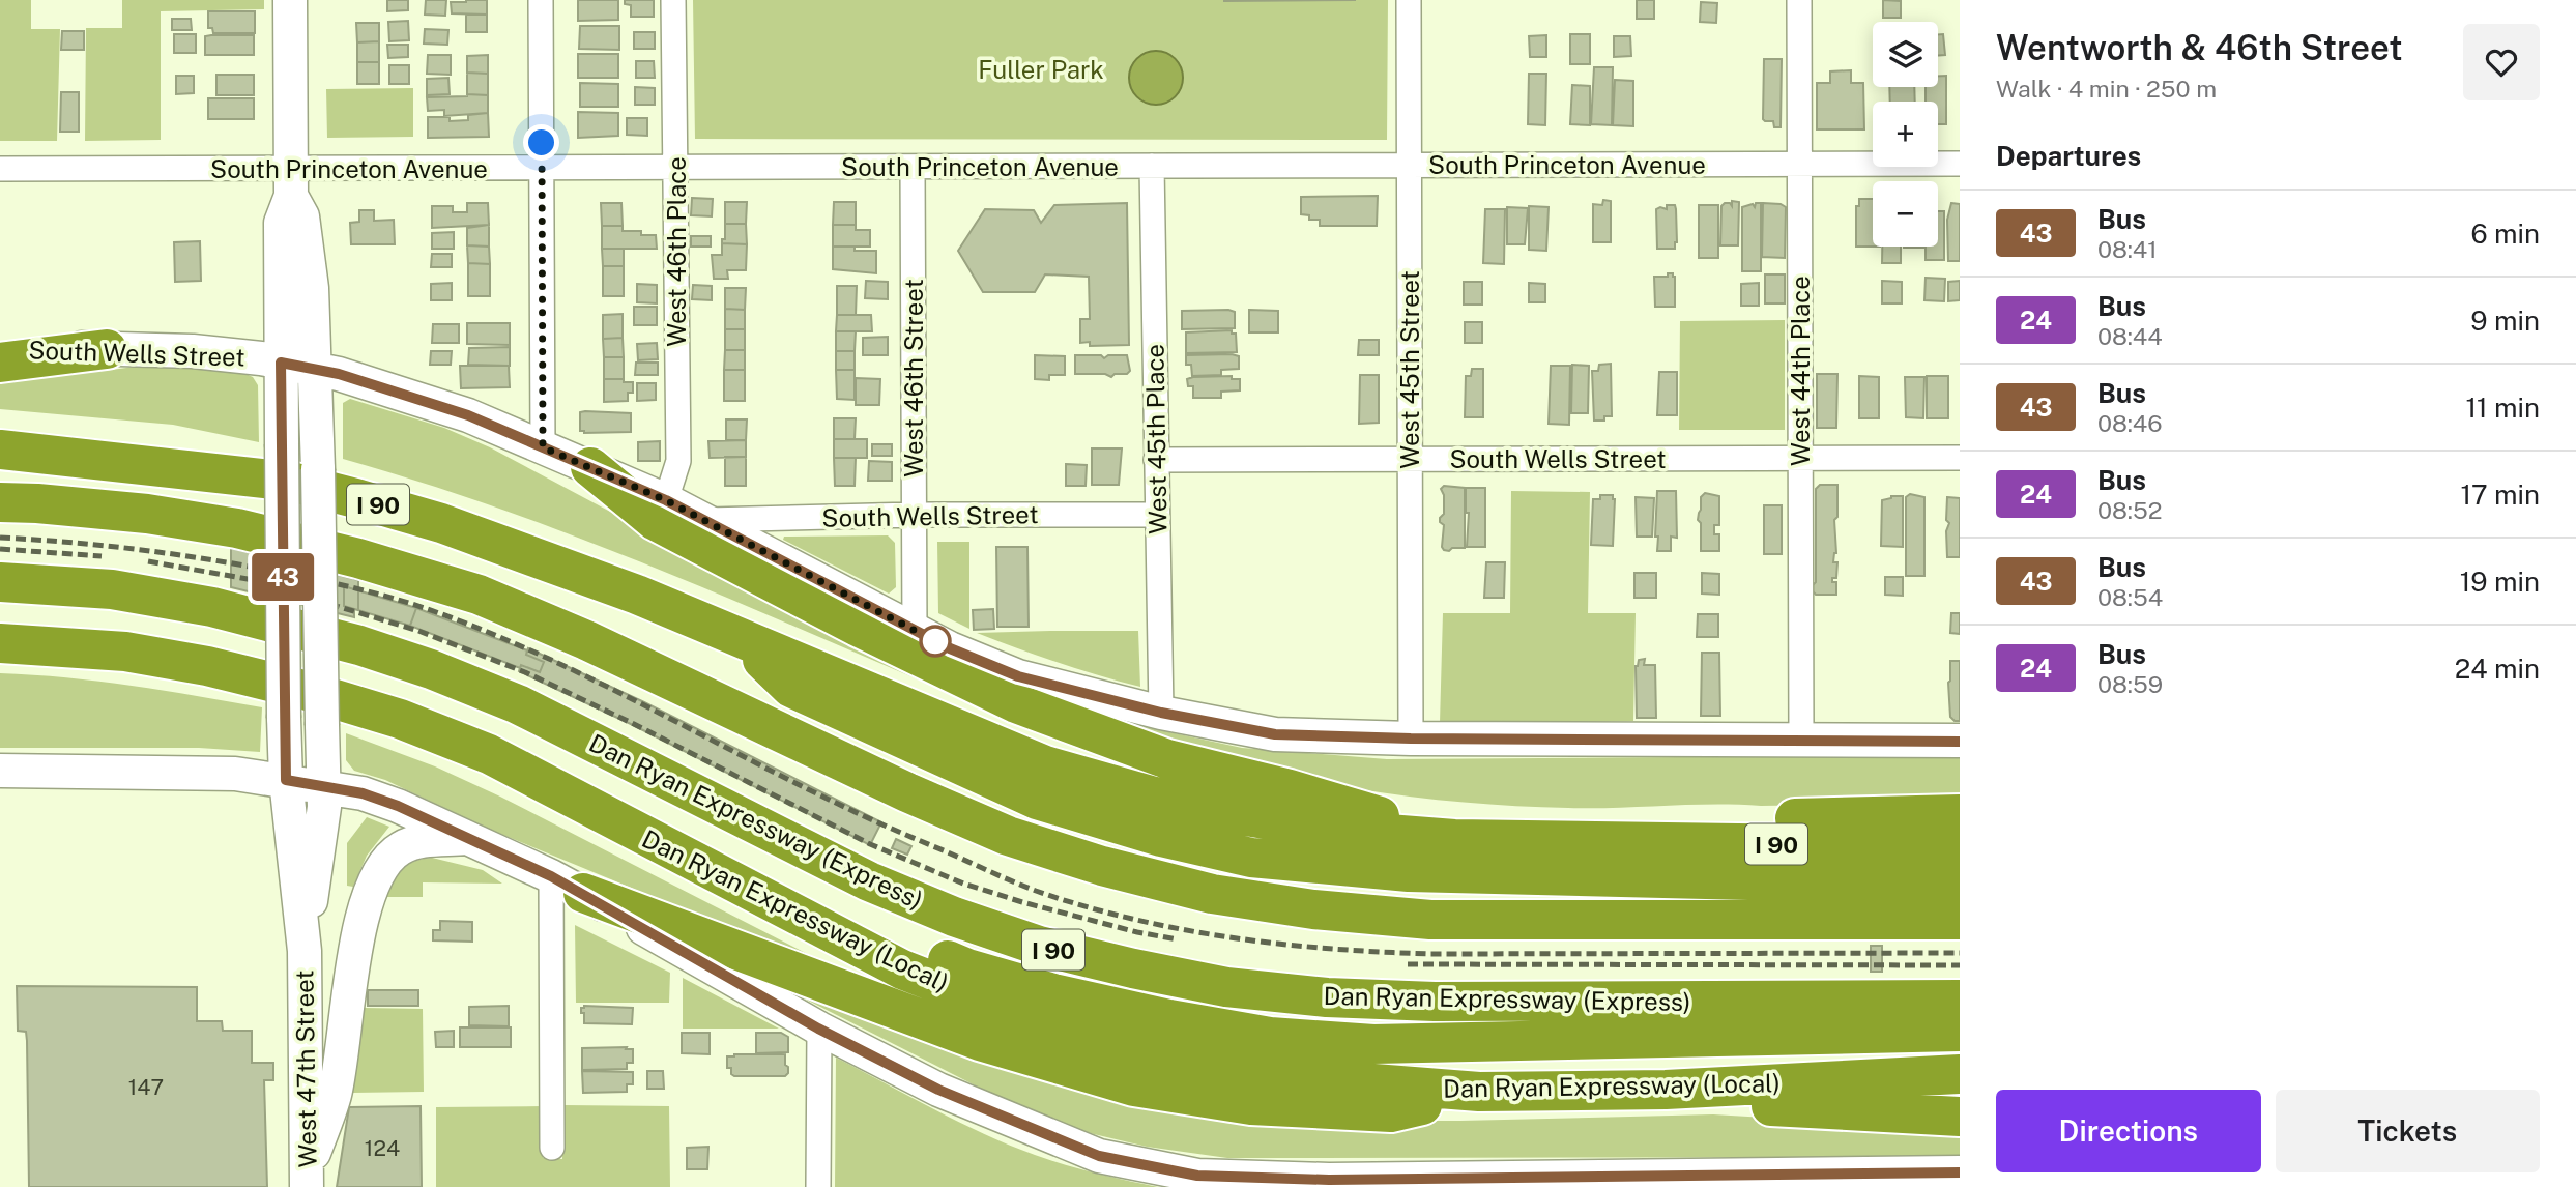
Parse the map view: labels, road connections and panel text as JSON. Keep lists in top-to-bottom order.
{
  "streets": {
    "highway": ["I 90", "Dan Ryan Expressway (Express)", "Dan Ryan Expressway (Local)"],
    "main road": ["South Wells Street", "West 47th Street"],
    "street": [
      "South Princeton Avenue",
      "West 46th Place",
      "West 45th Street",
      "West 44th Place",
      "West 46th Street",
      "West 45th Place"
    ]
  },
  "crossings": [
    ["South Princeton Avenue", "West 46th Place"],
    ["South Princeton Avenue", "West 45th Street"],
    ["South Princeton Avenue", "West 44th Place"],
    ["South Princeton Avenue", "West 46th Street"],
    ["South Princeton Avenue", "West 45th Place"],
    ["South Princeton Avenue", "West 47th Street"],
    ["West 46th Place", "South Wells Street"],
    ["South Wells Street", "West 45th Street"],
    ["South Wells Street", "West 44th Place"],
    ["South Wells Street", "West 46th Street"],
    ["South Wells Street", "West 45th Place"],
    ["South Wells Street", "West 47th Street"]
  ],
  "parks": ["Fuller Park"],
  "lines": ["bus line 43"],
  "house_numbers": ["147", "124"],
  "page": {
    "on_map": "43",
    "heading": [
      ["Wentworth & 46th Street", "Walk · 4 min · 250 m"],
      "Departures"
    ],
    "map_buttons": ["+", "−"],
    "list": [
      {
        "mark": "43",
        "name": "Bus",
        "note": "08:41",
        "value": "6 min"
      },
      {
        "mark": "24",
        "name": "Bus",
        "note": "08:44",
        "value": "9 min"
      },
      {
        "mark": "43",
        "name": "Bus",
        "note": "08:46",
        "value": "11 min"
      },
      {
        "mark": "24",
        "name": "Bus",
        "note": "08:52",
        "value": "17 min"
      },
      {
        "mark": "43",
        "name": "Bus",
        "note": "08:54",
        "value": "19 min"
      },
      {
        "mark": "24",
        "name": "Bus",
        "note": "08:59",
        "value": "24 min"
      }
    ],
    "buttons": ["Directions", "Tickets"]
  }
}
